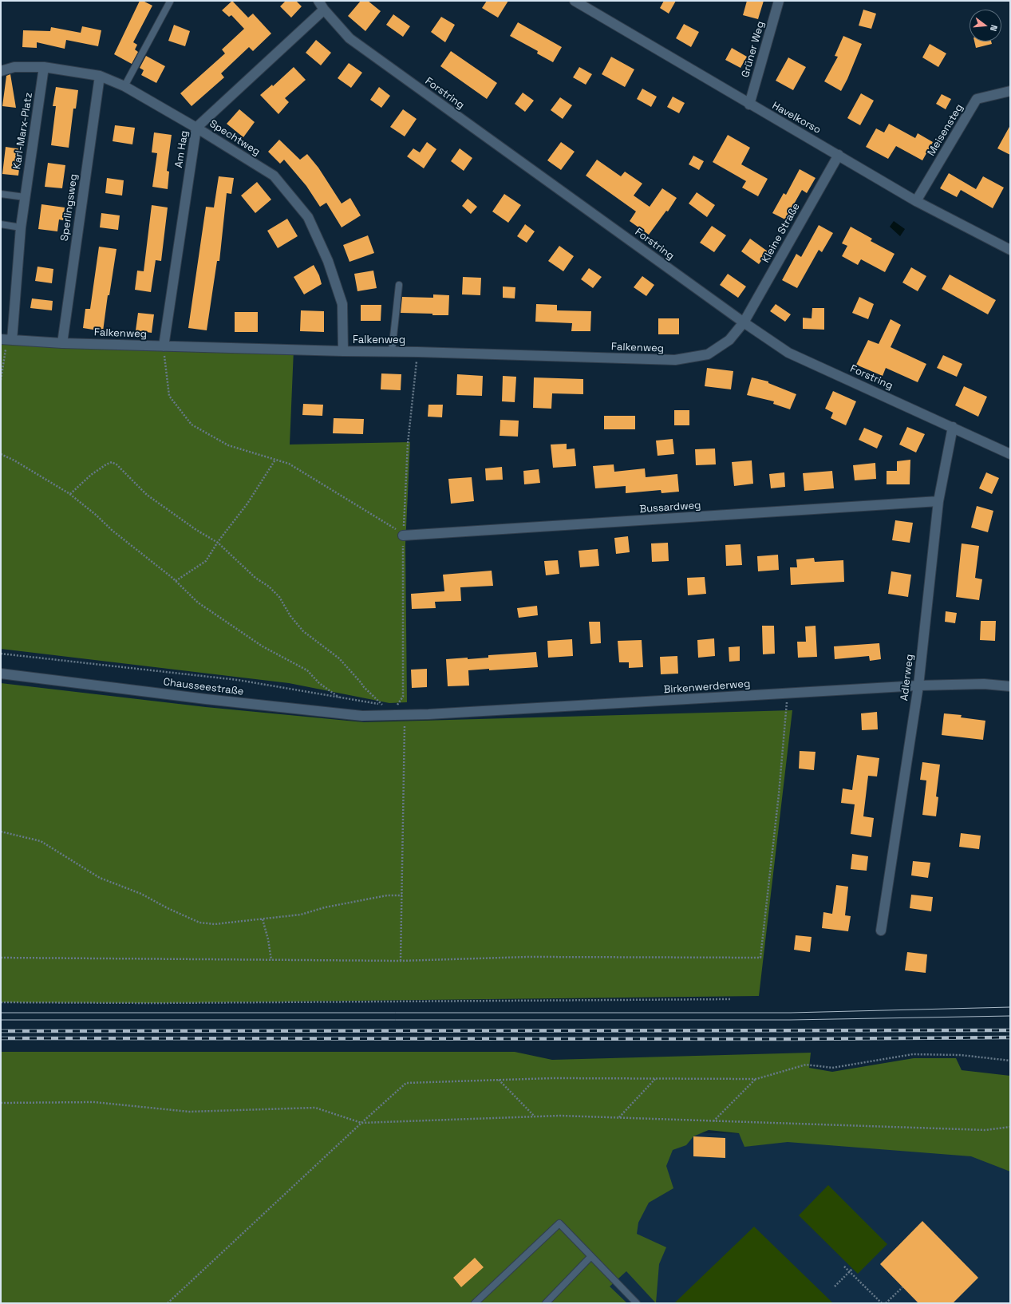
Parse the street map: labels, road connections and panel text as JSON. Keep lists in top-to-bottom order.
{
  "streets": {
    "street": [
      "Grüner Weg",
      "Forstring",
      "Havelkorso",
      "Meisensteg",
      "Karl-Marx-Platz",
      "Spechtweg",
      "Am Hag",
      "Sperlingsweg",
      "Kleine Straße",
      "Falkenweg",
      "Bussardweg",
      "Adlerweg",
      "Chausseestraße",
      "Birkenwerderweg"
    ]
  },
  "crossings": [
    ["Grüner Weg", "Havelkorso"],
    ["Forstring", "Am Hag"],
    ["Forstring", "Kleine Straße"],
    ["Forstring", "Falkenweg"],
    ["Forstring", "Adlerweg"],
    ["Havelkorso", "Meisensteg"],
    ["Havelkorso", "Kleine Straße"],
    ["Karl-Marx-Platz", "Spechtweg"],
    ["Karl-Marx-Platz", "Falkenweg"],
    ["Spechtweg", "Am Hag"],
    ["Spechtweg", "Sperlingsweg"],
    ["Spechtweg", "Falkenweg"],
    ["Am Hag", "Falkenweg"],
    ["Sperlingsweg", "Falkenweg"],
    ["Kleine Straße", "Falkenweg"],
    ["Bussardweg", "Adlerweg"],
    ["Adlerweg", "Birkenwerderweg"],
    ["Chausseestraße", "Birkenwerderweg"]
  ],
  "north": "right"
}
